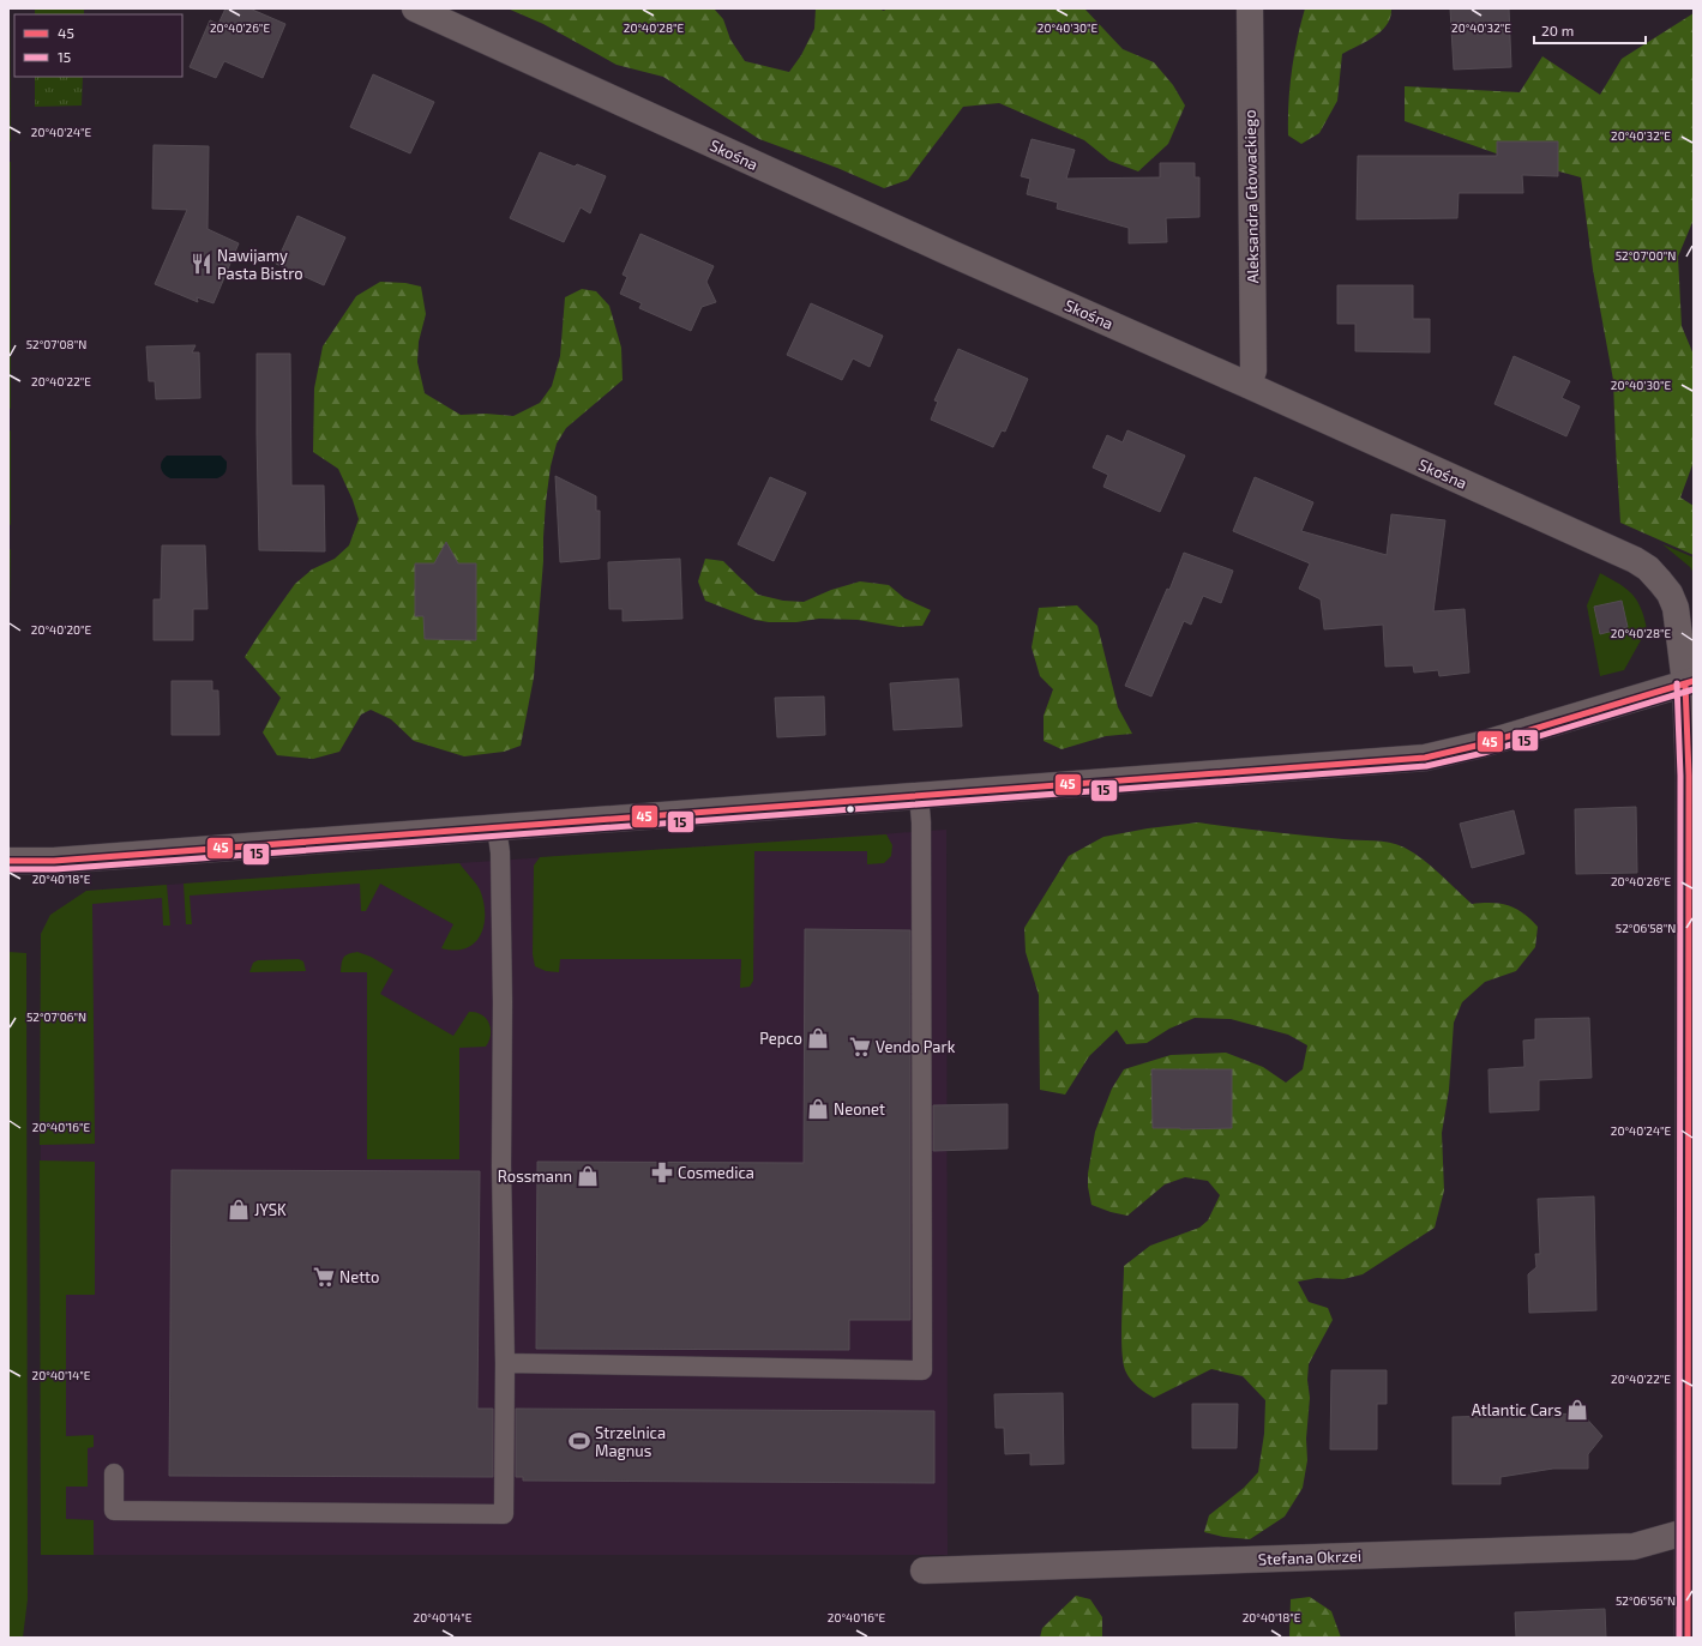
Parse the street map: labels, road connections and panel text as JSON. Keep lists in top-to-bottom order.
{
  "streets": {
    "street": ["Skośna", "Aleksandra Głowackiego", "Stefana Okrzei"]
  },
  "crossings": [
    ["Skośna", "Aleksandra Głowackiego"],
    ["Skośna", "Stefana Okrzei"]
  ],
  "places": {
    "restaurant": ["Nawijamy Pasta Bistro"],
    "shop": [
      "Pepco",
      "Neonet",
      "Rossmann",
      "JYSK",
      "Atlantic Cars"
    ],
    "supermarket": ["Vendo Park", "Netto"],
    "pharmacy": ["Cosmedica"],
    "sports": ["Strzelnica Magnus"]
  },
  "lines": ["transit line 45", "transit line 15"],
  "legend": ["45", "15"],
  "scale_bar": "20 m",
  "coordinates": [
    "20°40'32\"E",
    "20°40'26\"E",
    "20°40'28\"E",
    "20°40'30\"E",
    "20°40'24\"E",
    "52°07'00\"N",
    "52°07'08\"N",
    "20°40'22\"E",
    "20°40'20\"E",
    "20°40'18\"E",
    "52°06'58\"N",
    "52°07'06\"N",
    "20°40'16\"E",
    "20°40'14\"E",
    "52°06'56\"N"
  ]
}
